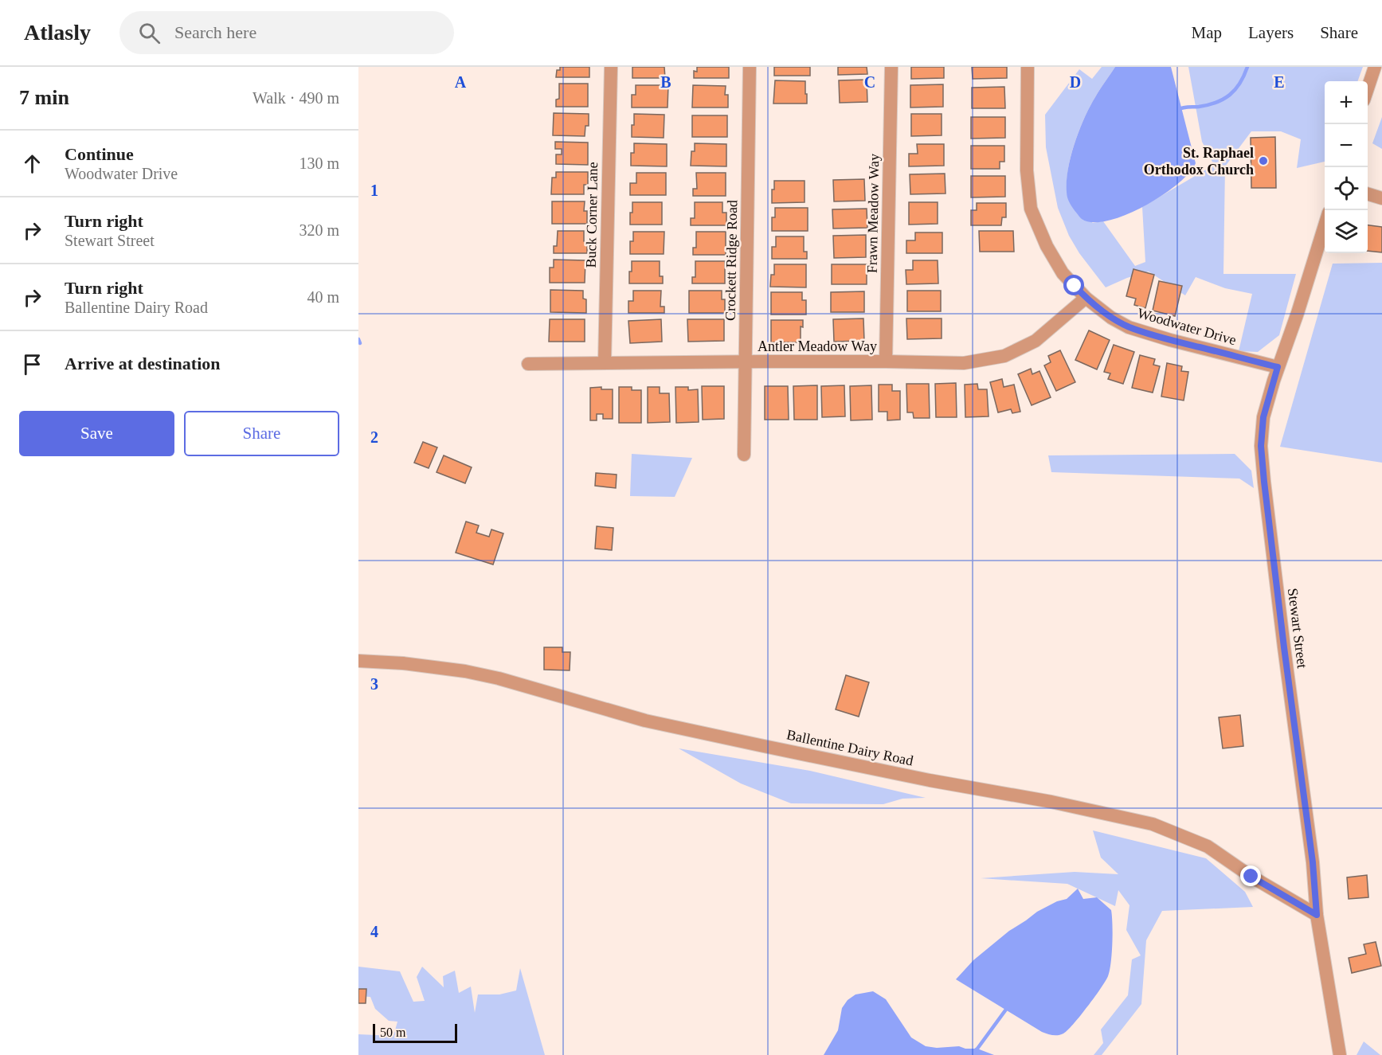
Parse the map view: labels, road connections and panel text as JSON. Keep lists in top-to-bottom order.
{
  "streets": {
    "street": [
      "Frawn Meadow Way",
      "Buck Corner Lane",
      "Crockett Ridge Road",
      "Woodwater Drive",
      "Antler Meadow Way",
      "Stewart Street",
      "Ballentine Dairy Road"
    ]
  },
  "crossings": [
    ["Frawn Meadow Way", "Antler Meadow Way"],
    ["Buck Corner Lane", "Antler Meadow Way"],
    ["Crockett Ridge Road", "Antler Meadow Way"],
    ["Woodwater Drive", "Antler Meadow Way"],
    ["Woodwater Drive", "Stewart Street"],
    ["Stewart Street", "Ballentine Dairy Road"]
  ],
  "places": ["St. Raphael Orthodox Church"],
  "scale_bar": "50 m",
  "page": {
    "header": "Atlasly",
    "search": "Search here",
    "nav": ["Map", "Layers", "Share"],
    "heading": ["7 min", "Walk · 490 m"],
    "map_buttons": ["+", "−"],
    "list": [
      ["Continue", "Woodwater Drive", "130 m"],
      ["Turn right", "Stewart Street", "320 m"],
      ["Turn right", "Ballentine Dairy Road", "40 m"],
      "Arrive at destination"
    ],
    "buttons": ["Save", "Share"],
    "scale": "50 m"
  },
  "grid": {
    "columns": [
      "A",
      "B",
      "C",
      "D",
      "E"
    ],
    "rows": [
      "1",
      "2",
      "3",
      "4"
    ]
  }
}
